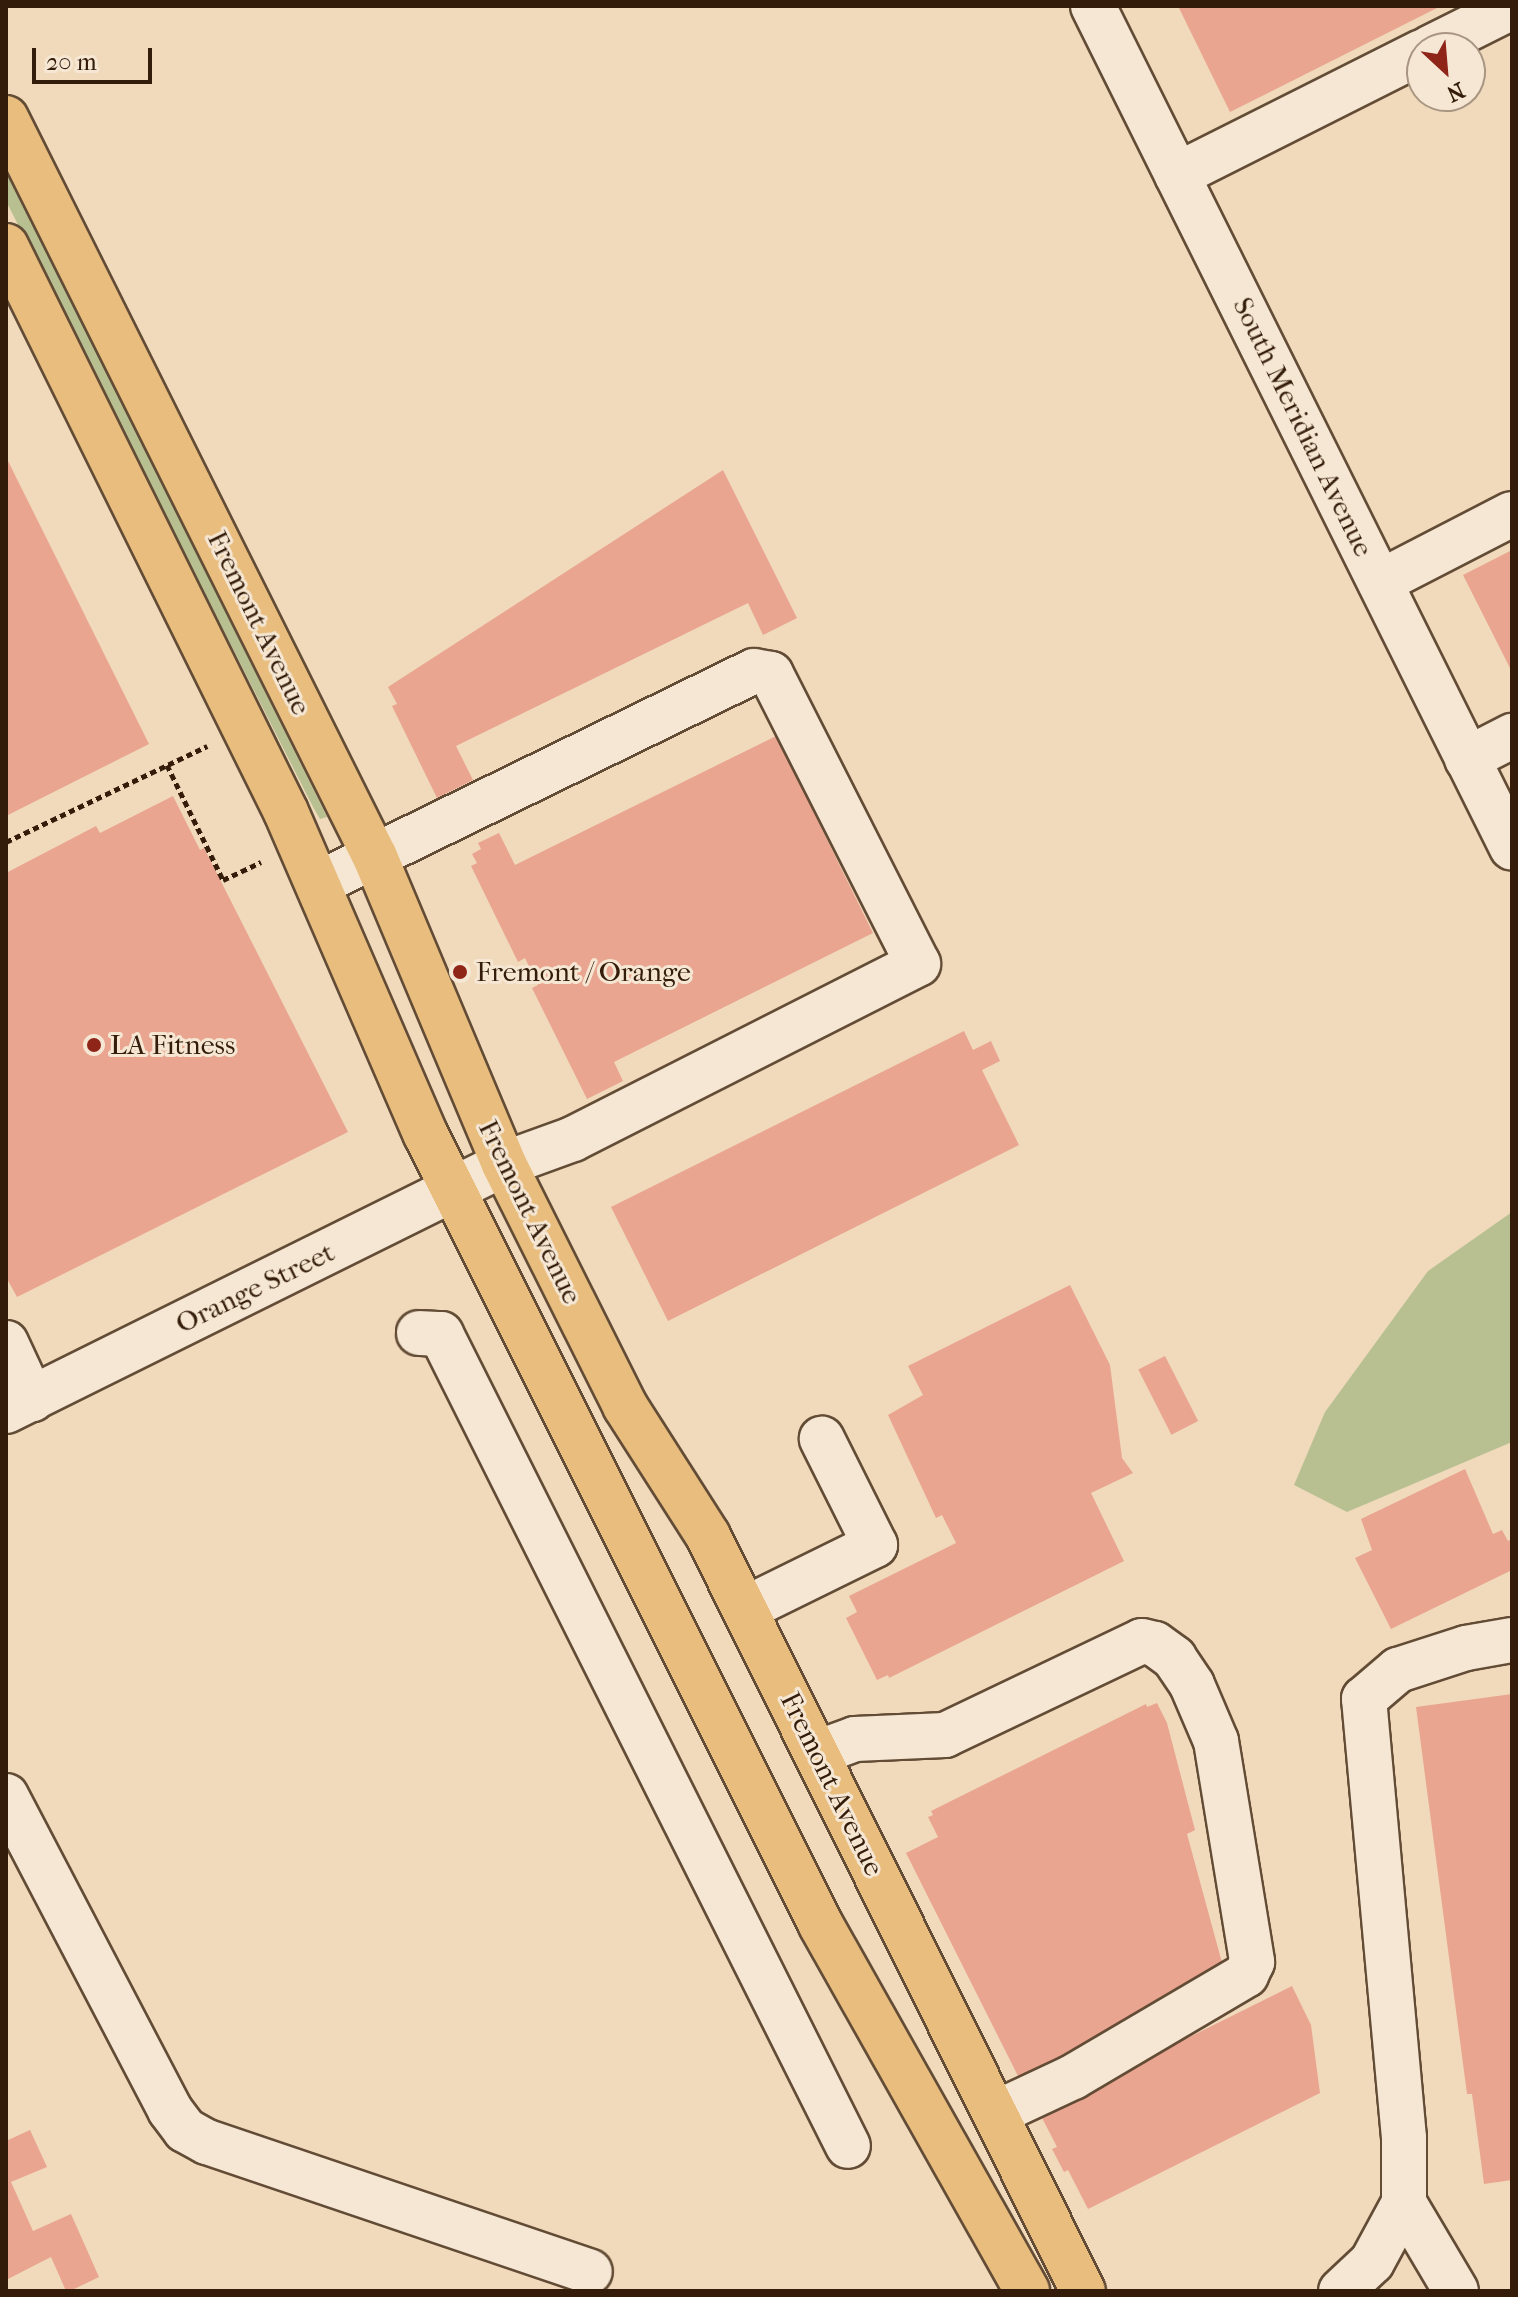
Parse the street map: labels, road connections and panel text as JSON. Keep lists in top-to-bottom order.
{
  "streets": {
    "main road": ["Fremont Avenue"],
    "street": ["South Meridian Avenue", "Orange Street"]
  },
  "crossings": [
    ["Fremont Avenue", "Orange Street"]
  ],
  "places": ["Fremont / Orange", "LA Fitness"],
  "scale_bar": "20 m",
  "north": "bottom right"
}
